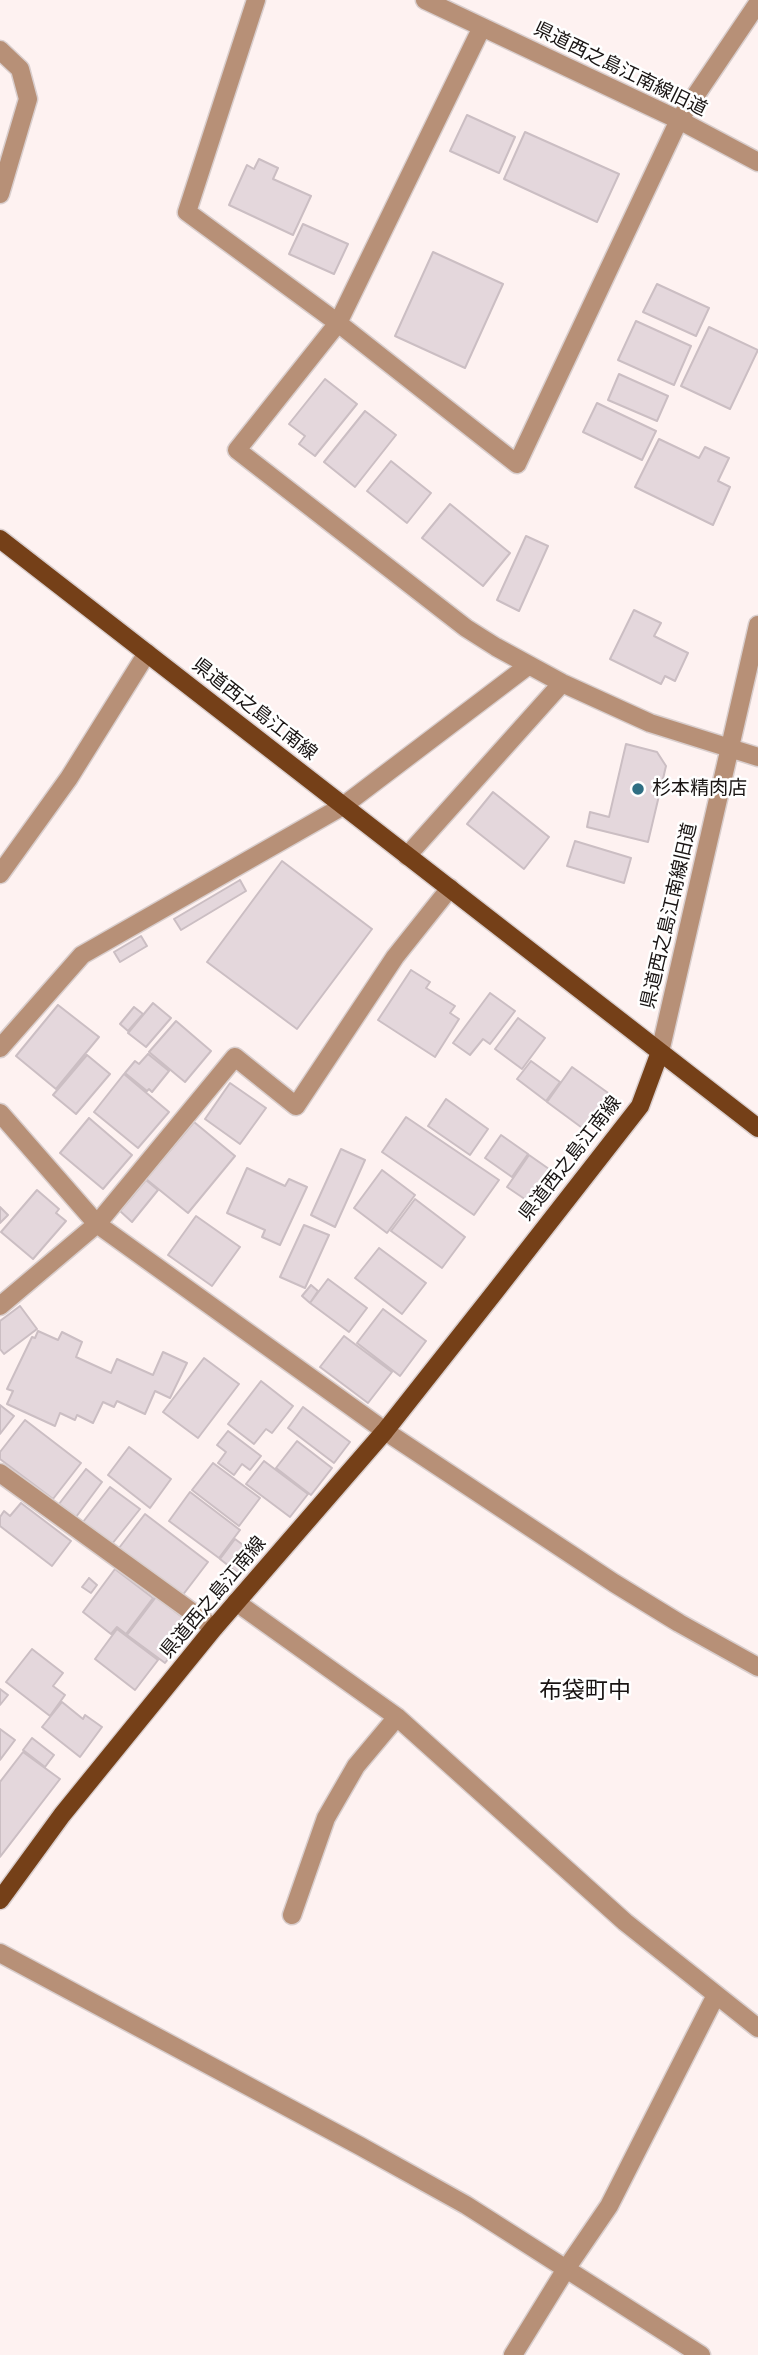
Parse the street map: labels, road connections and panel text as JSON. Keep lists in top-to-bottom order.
{
  "streets": {
    "main road": ["県道西之島江南線"],
    "street": ["県道西之島江南線旧道"]
  },
  "crossings": [
    ["県道西之島江南線旧道", "県道西之島江南線"]
  ],
  "districts": ["布袋町中"],
  "places": ["杉本精肉店"]
}
